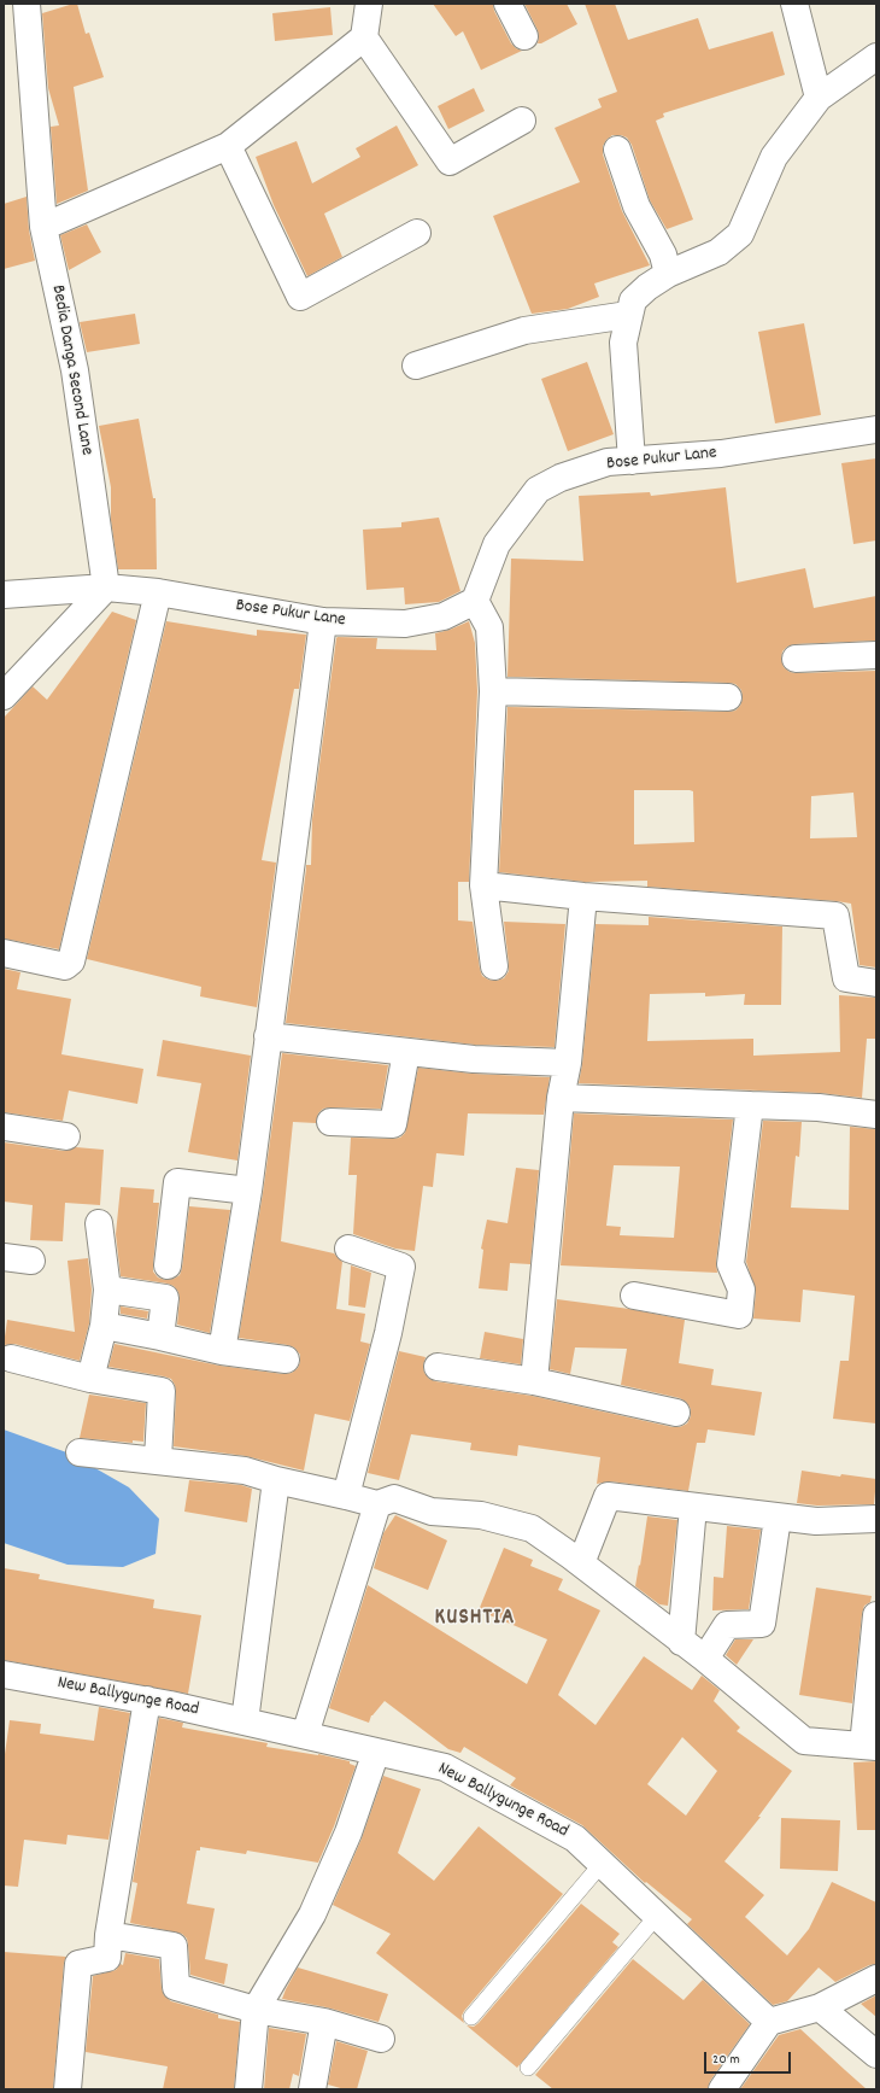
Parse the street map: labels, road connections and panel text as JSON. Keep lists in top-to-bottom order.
{
  "streets": {
    "street": ["Bedia Danga Second Lane", "Bose Pukur Lane", "New Ballygunge Road"]
  },
  "crossings": [
    ["Bedia Danga Second Lane", "Bose Pukur Lane"]
  ],
  "districts": ["KUSHTIA"],
  "scale_bar": "20 m"
}
